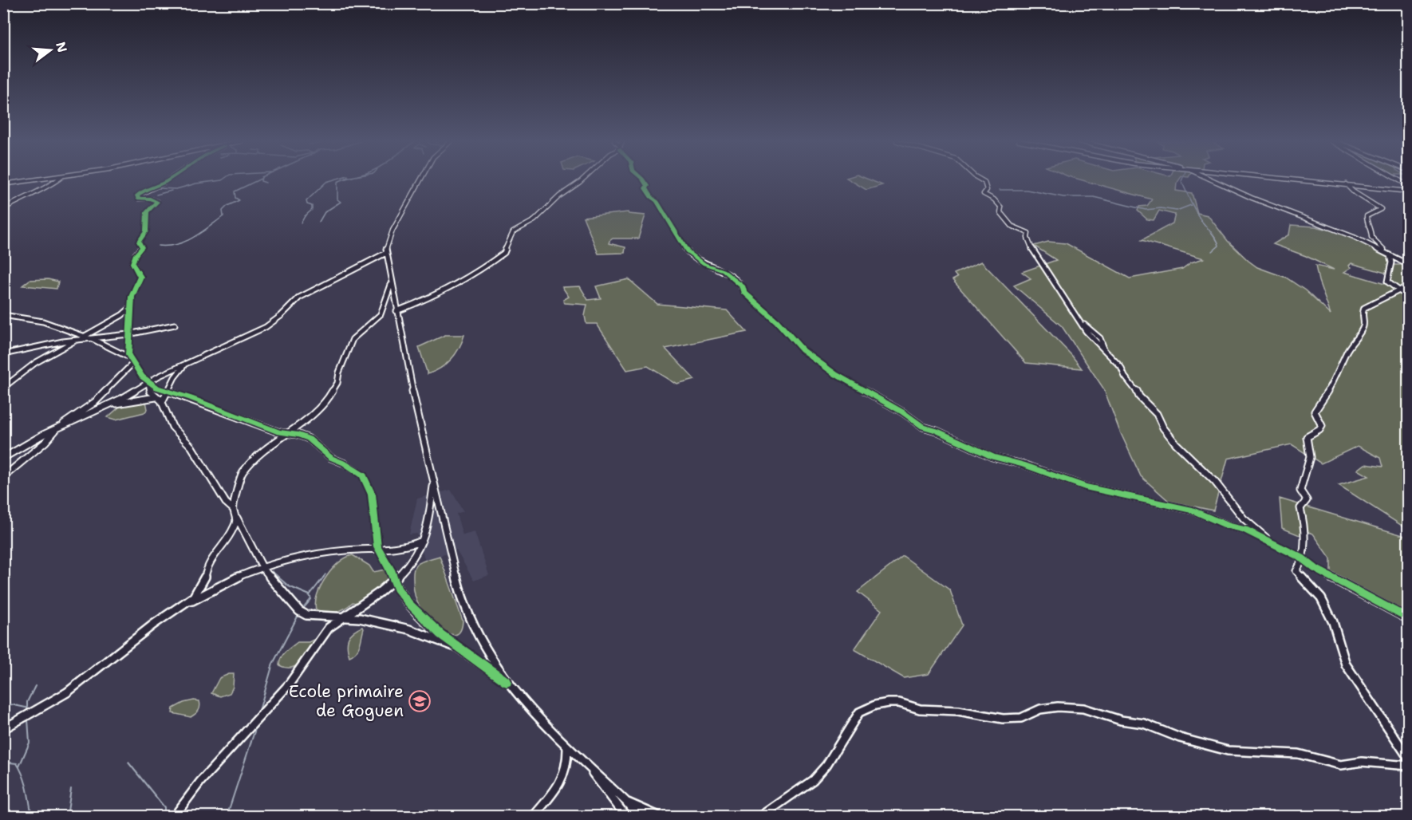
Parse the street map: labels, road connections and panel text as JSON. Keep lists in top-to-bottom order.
{
  "places": {
    "school or university": ["Ecole primaire de Goguen"]
  },
  "north": "right"
}
